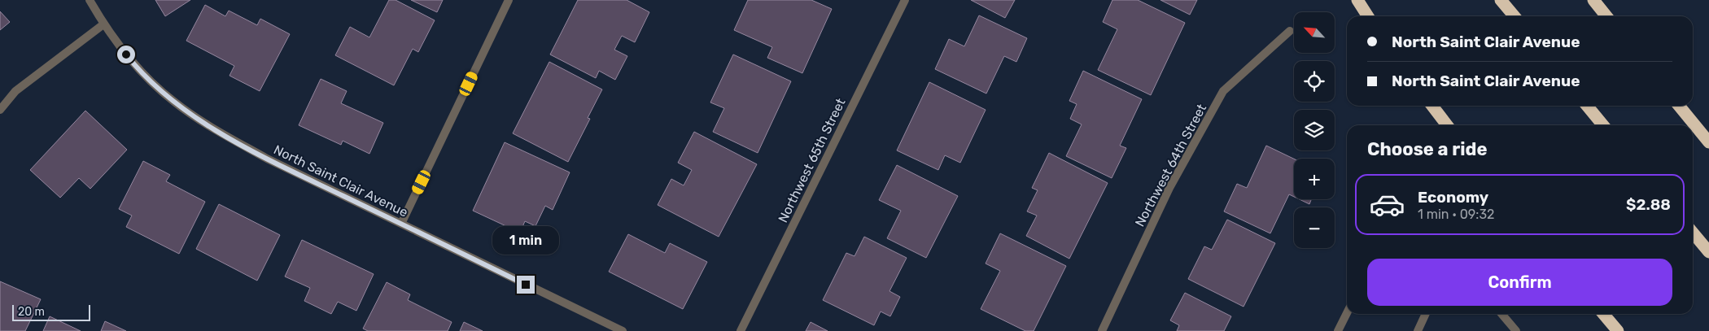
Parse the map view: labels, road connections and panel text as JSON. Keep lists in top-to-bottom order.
{
  "streets": {
    "street": ["Northwest 65th Street", "Northwest 64th Street", "North Saint Clair Avenue"]
  },
  "scale_bar": "20 m",
  "north": "top left",
  "page": {
    "map_buttons": ["+", "−"],
    "banner": ["North Saint Clair Avenue", "North Saint Clair Avenue"],
    "heading": "Choose a ride",
    "list": [
      {
        "name": "Economy",
        "note": "1 min · 09:32",
        "value": "$2.88"
      }
    ],
    "bubble": "1 min",
    "buttons": "Confirm",
    "scale": "20 m"
  }
}
